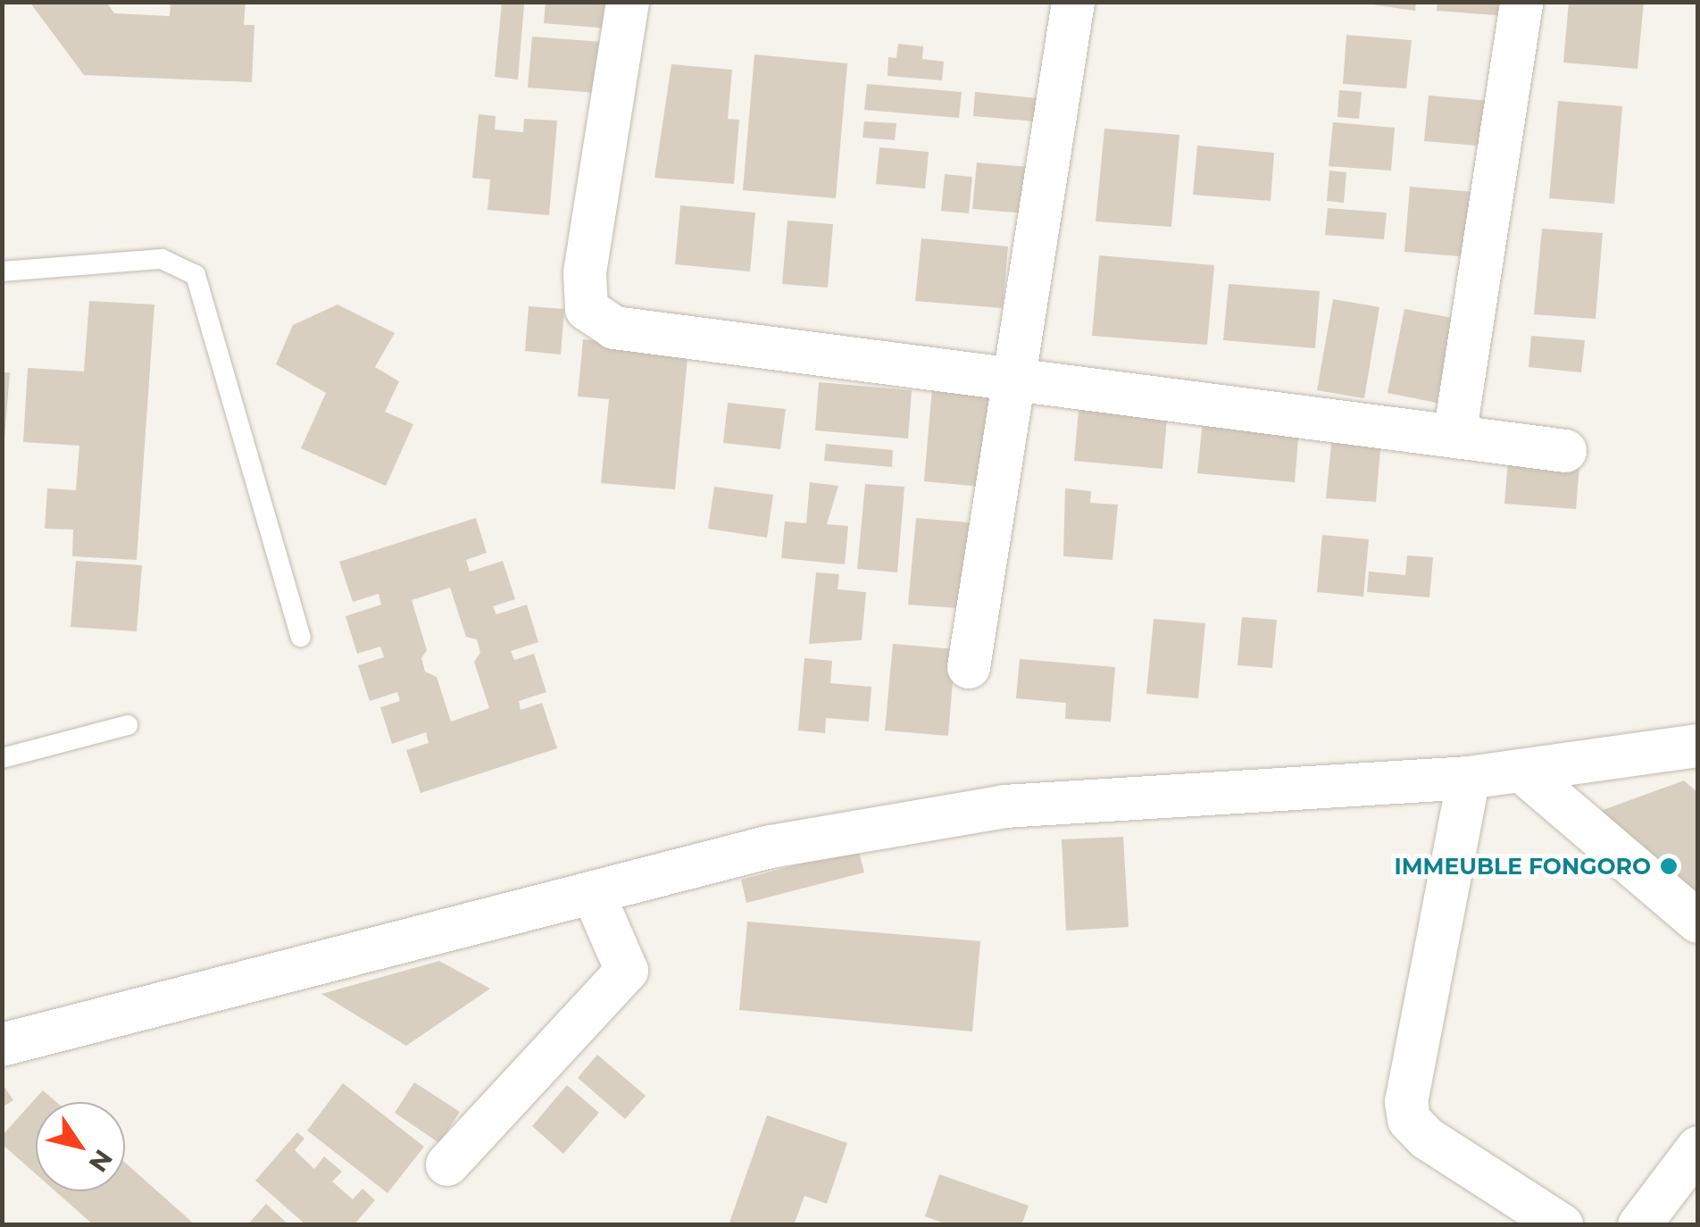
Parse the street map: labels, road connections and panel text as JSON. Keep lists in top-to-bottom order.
{
  "places": ["IMMEUBLE FONGORO"],
  "north": "bottom right"
}
